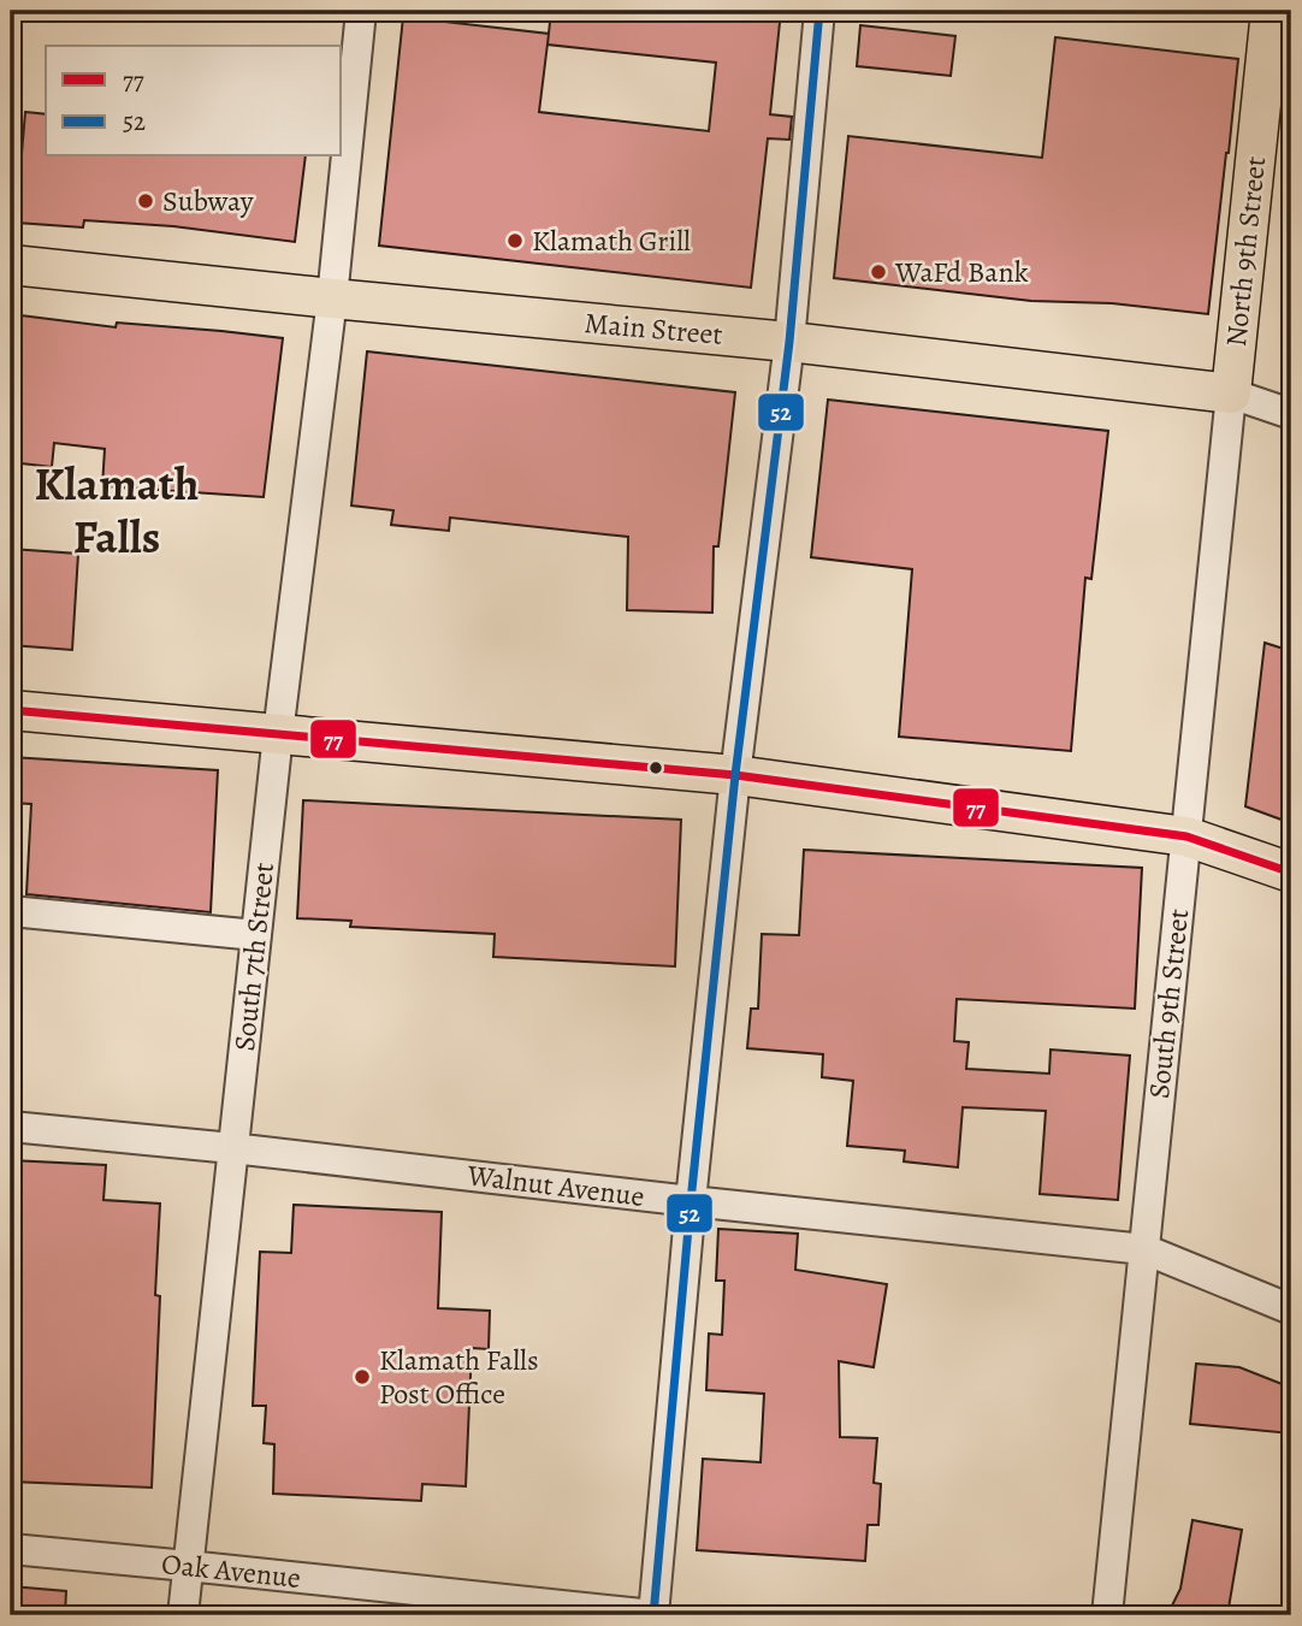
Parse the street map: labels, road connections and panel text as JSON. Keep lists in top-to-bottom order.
{
  "streets": {
    "main road": ["North 9th Street", "Main Street"],
    "street": [
      "South 7th Street",
      "South 9th Street",
      "Walnut Avenue",
      "Oak Avenue"
    ]
  },
  "crossings": [
    ["North 9th Street", "Main Street"],
    ["North 9th Street", "South 9th Street"],
    ["Main Street", "South 7th Street"],
    ["Main Street", "South 9th Street"],
    ["South 7th Street", "Walnut Avenue"],
    ["South 7th Street", "Oak Avenue"],
    ["South 9th Street", "Walnut Avenue"]
  ],
  "districts": ["Klamath Falls"],
  "places": [
    "Subway",
    "Klamath Grill",
    "WaFd Bank",
    "Klamath Falls Post Office"
  ],
  "lines": ["transit line 52", "transit line 77"],
  "legend": ["77", "52"]
}
